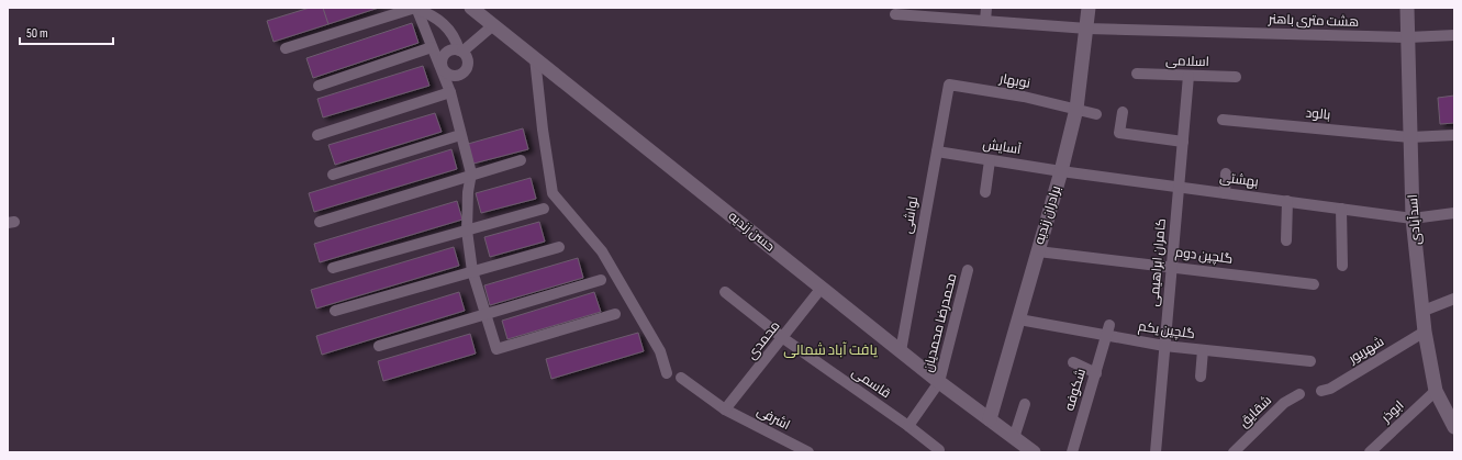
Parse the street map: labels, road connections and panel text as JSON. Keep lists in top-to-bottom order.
{
  "streets": {
    "street": [
      "هشت متری باهنر",
      "اسلامی",
      "نوبهار",
      "بالود",
      "آسایش",
      "بهشتی",
      "لواشی",
      "برادران زندیه",
      "اسدآبادی",
      "حسن زندیه",
      "گلچین دوم",
      "کامران ابراهیمی",
      "محمدرضا محمدیان",
      "گلچین یکم",
      "محمدی",
      "شهریور",
      "قاسمی",
      "شکوفه",
      "شقایق",
      "ابوذر",
      "اشرفی"
    ]
  },
  "crossings": [
    ["هشت متری باهنر", "برادران زندیه"],
    ["هشت متری باهنر", "اسدآبادی"],
    ["اسلامی", "کامران ابراهیمی"],
    ["نوبهار", "لواشی"],
    ["نوبهار", "برادران زندیه"],
    ["بالود", "اسدآبادی"],
    ["آسایش", "بهشتی"],
    ["آسایش", "لواشی"],
    ["آسایش", "برادران زندیه"],
    ["بهشتی", "برادران زندیه"],
    ["بهشتی", "اسدآبادی"],
    ["بهشتی", "کامران ابراهیمی"],
    ["لواشی", "حسن زندیه"],
    ["برادران زندیه", "حسن زندیه"],
    ["برادران زندیه", "گلچین دوم"],
    ["برادران زندیه", "گلچین یکم"],
    ["اسدآبادی", "شهریور"],
    ["اسدآبادی", "ابوذر"],
    ["حسن زندیه", "محمدرضا محمدیان"],
    ["حسن زندیه", "محمدی"],
    ["گلچین دوم", "کامران ابراهیمی"],
    ["کامران ابراهیمی", "گلچین یکم"],
    ["گلچین یکم", "شکوفه"],
    ["محمدی", "قاسمی"],
    ["محمدی", "اشرفی"]
  ],
  "districts": ["یافت آباد شمالی"],
  "scale_bar": "50 m"
}
